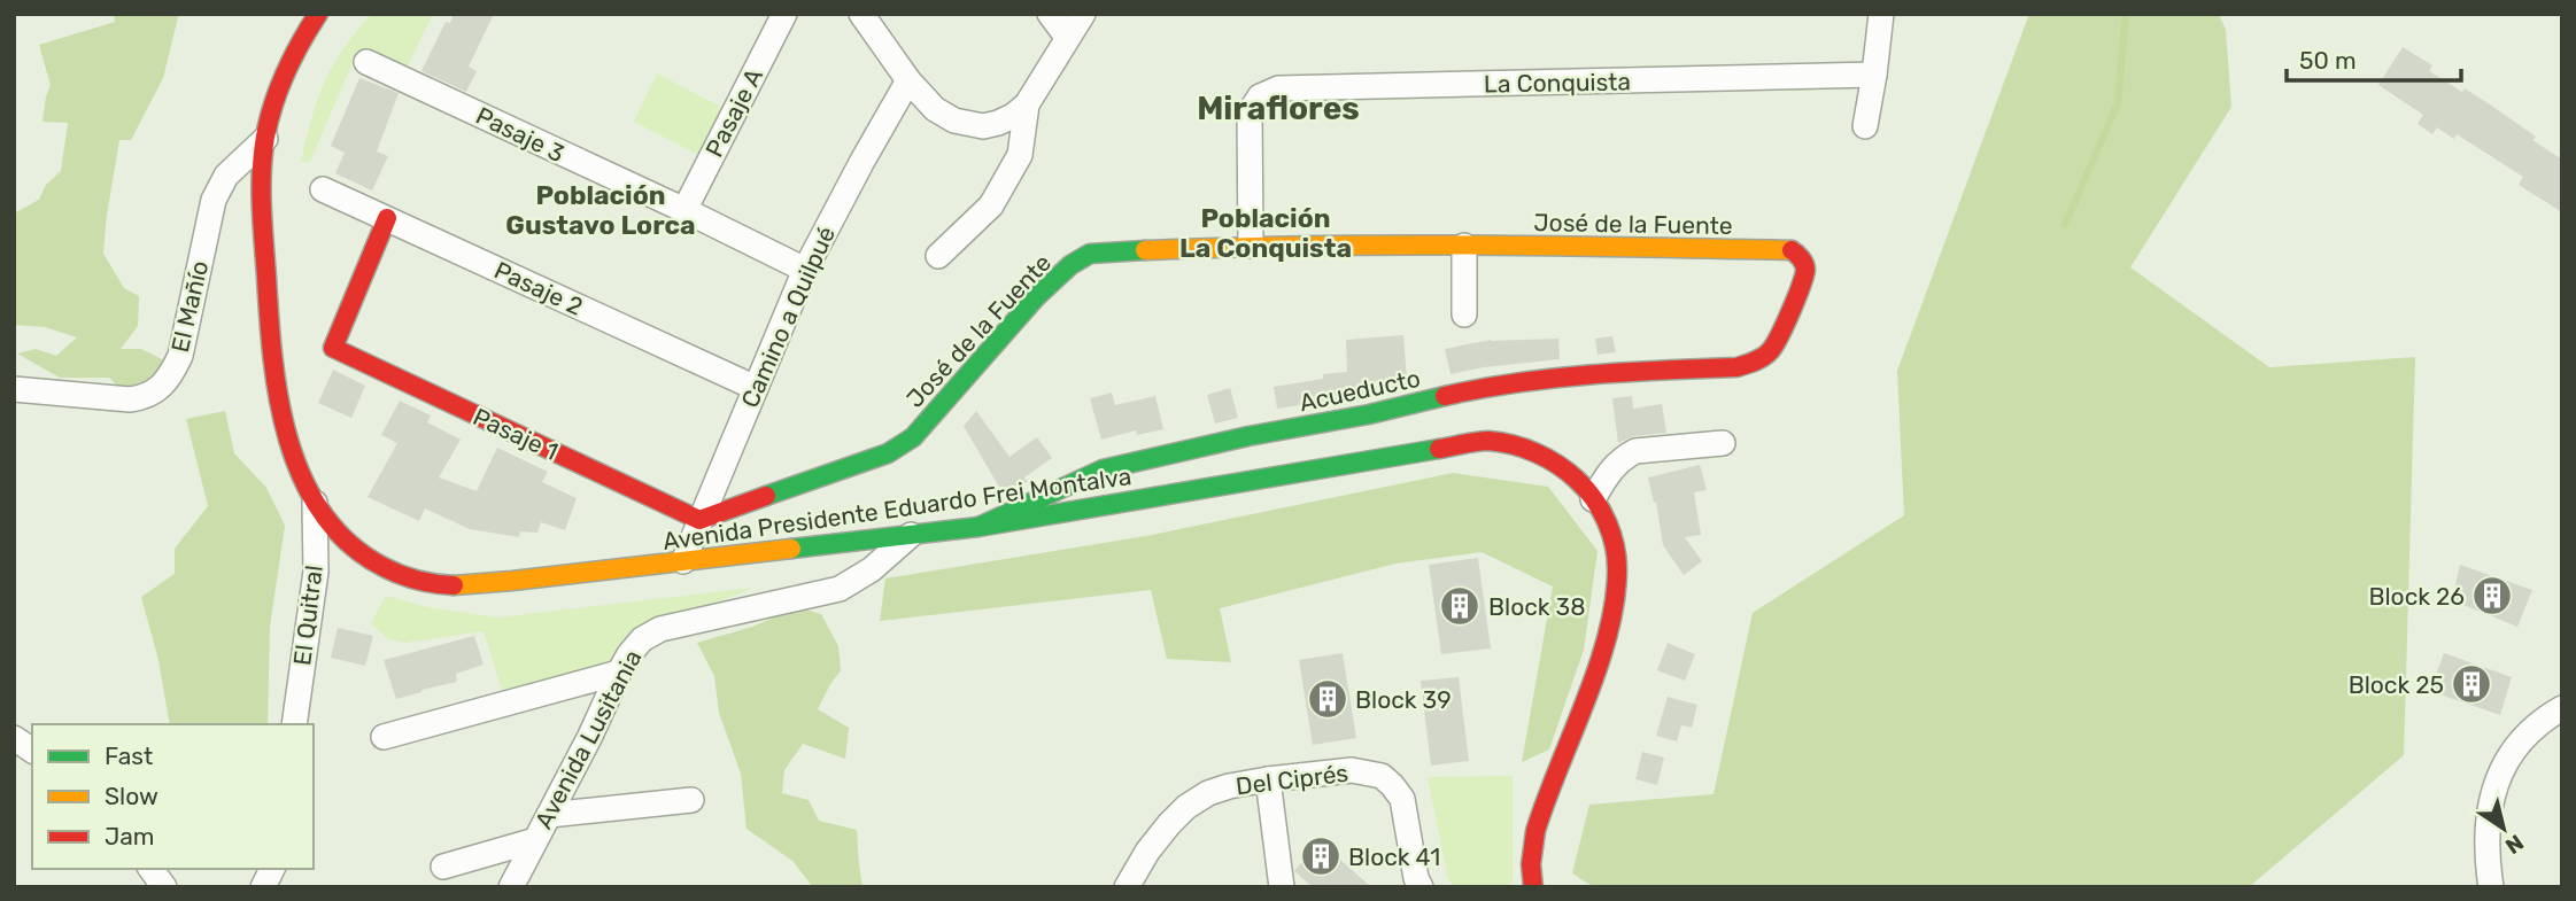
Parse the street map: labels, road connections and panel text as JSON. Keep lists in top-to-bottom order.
{
  "streets": {
    "street": [
      "La Conquista",
      "Pasaje A",
      "Pasaje 3",
      "José de la Fuente",
      "Pasaje 2",
      "El Mañío",
      "Camino a Quilpué",
      "Acueducto",
      "Pasaje 1",
      "Avenida Presidente Eduardo Frei Montalva",
      "El Quitral",
      "Avenida Lusitania",
      "Del Ciprés"
    ]
  },
  "crossings": [
    ["La Conquista", "José de la Fuente"],
    ["Pasaje A", "Pasaje 3"],
    ["Pasaje 3", "Camino a Quilpué"],
    ["José de la Fuente", "Camino a Quilpué"],
    ["José de la Fuente", "Acueducto"],
    ["José de la Fuente", "Pasaje 1"],
    ["Pasaje 2", "Camino a Quilpué"],
    ["Pasaje 2", "Pasaje 1"],
    ["El Mañío", "Avenida Presidente Eduardo Frei Montalva"],
    ["Camino a Quilpué", "Pasaje 1"],
    ["Camino a Quilpué", "Avenida Presidente Eduardo Frei Montalva"],
    ["Acueducto", "Avenida Presidente Eduardo Frei Montalva"],
    ["Avenida Presidente Eduardo Frei Montalva", "El Quitral"],
    ["Avenida Presidente Eduardo Frei Montalva", "Avenida Lusitania"]
  ],
  "districts": ["Miraflores", "Población Gustavo Lorca", "Población La Conquista"],
  "places": {
    "building": [
      "Block 26",
      "Block 38",
      "Block 25",
      "Block 39",
      "Block 41"
    ]
  },
  "legend": ["Fast", "Slow", "Jam"],
  "scale_bar": "50 m",
  "north": "bottom right"
}
